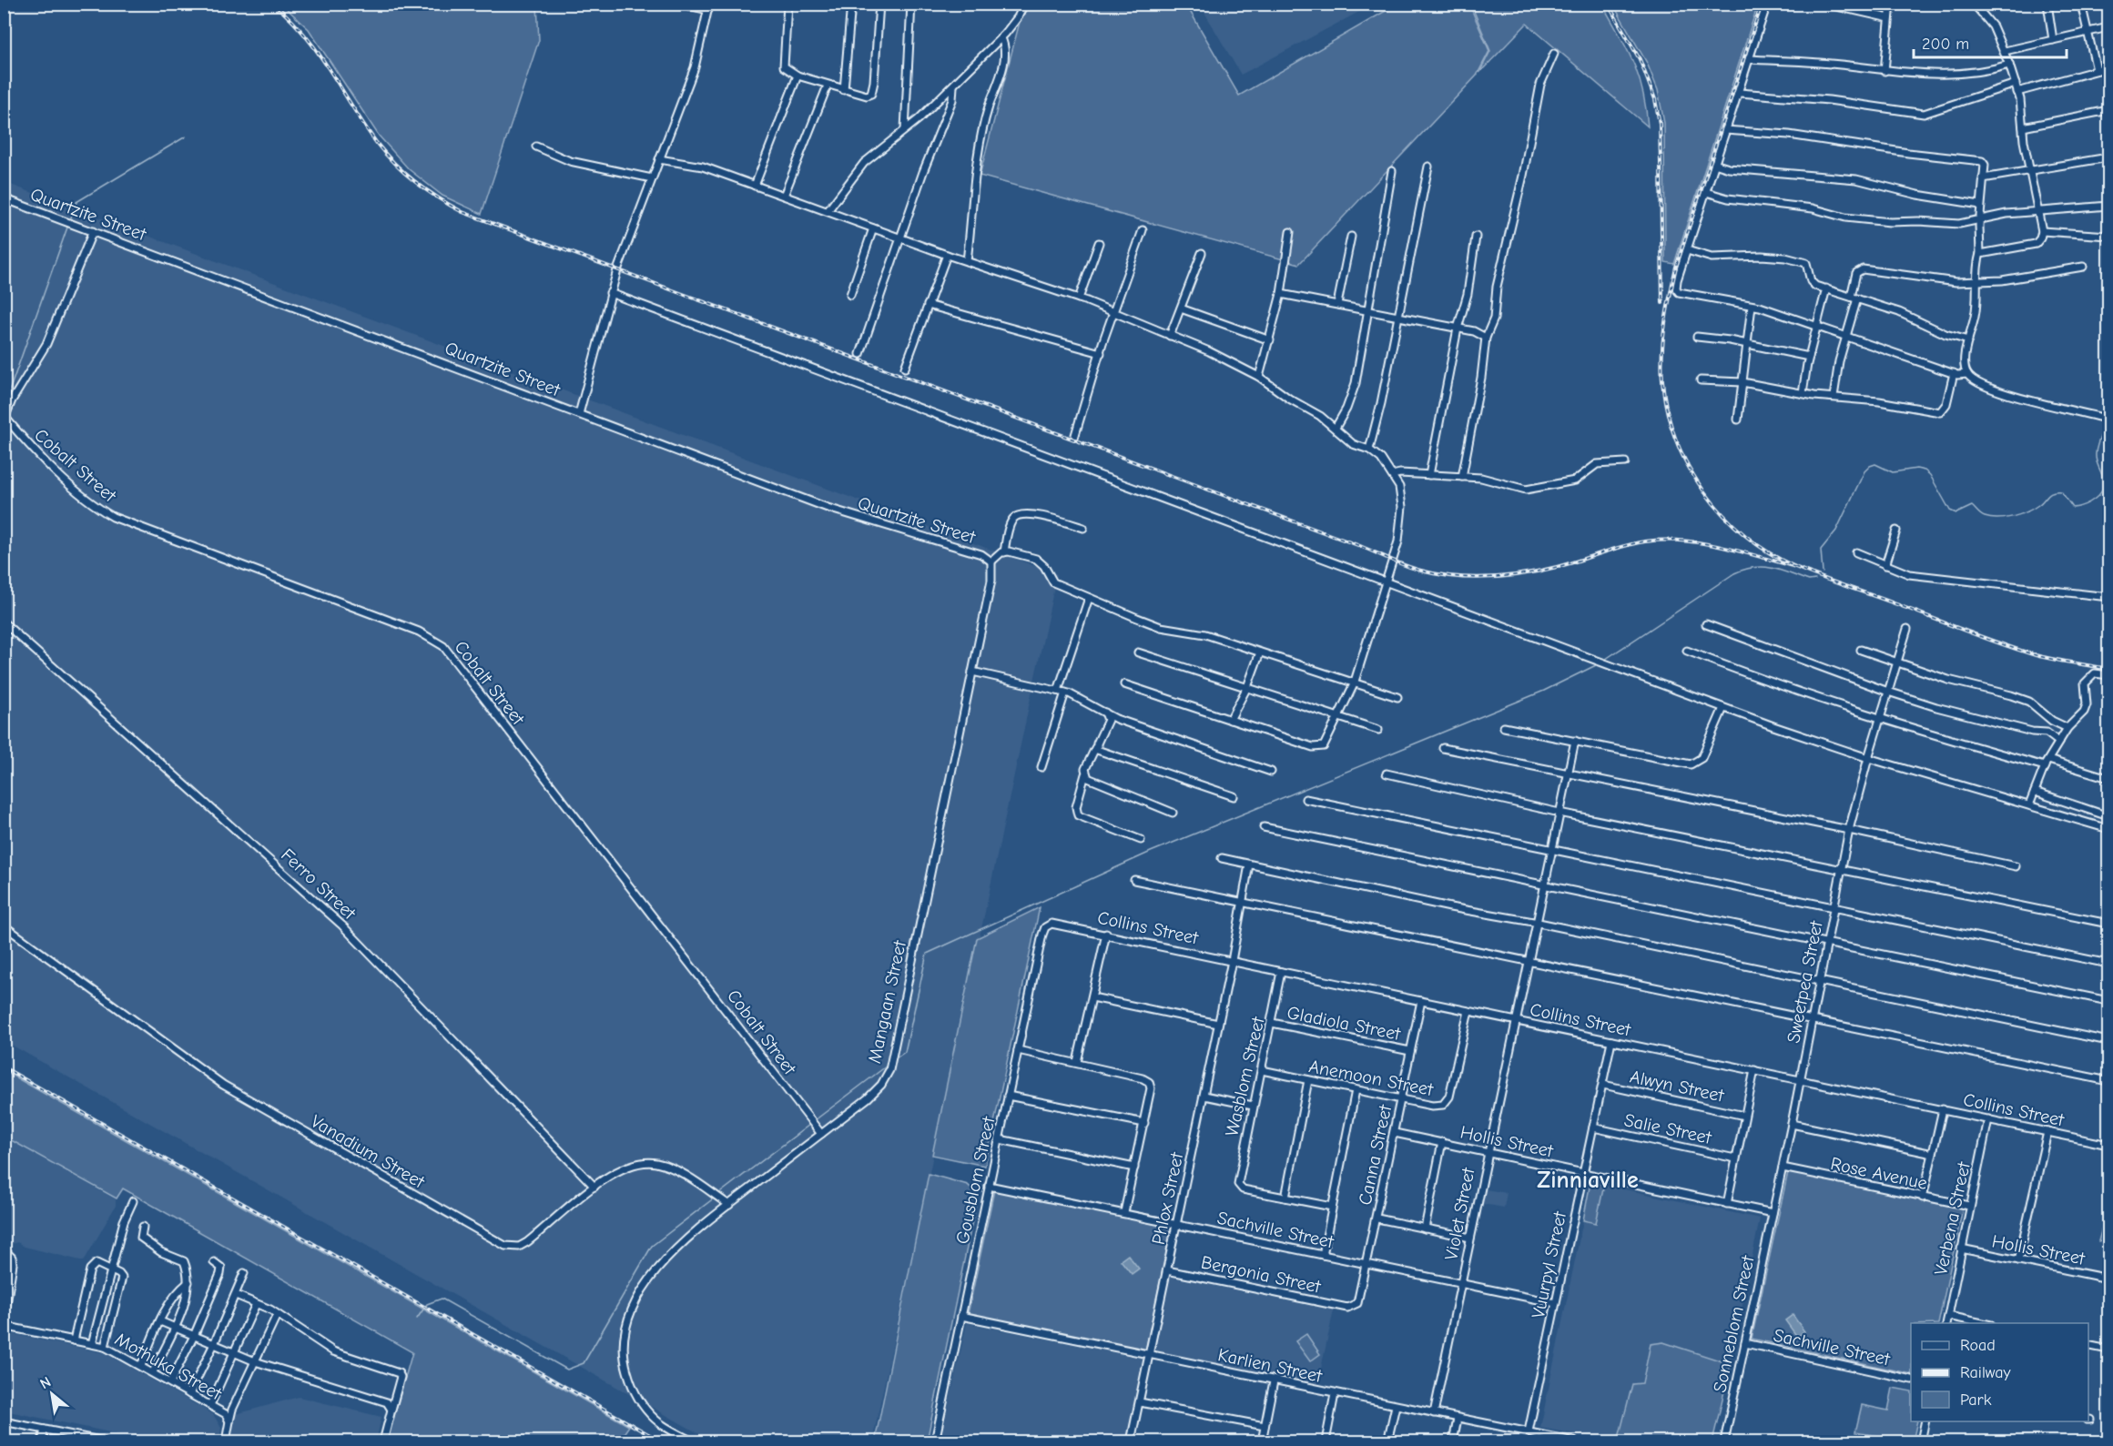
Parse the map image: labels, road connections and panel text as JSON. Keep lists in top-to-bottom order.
{
  "streets": {
    "street": [
      "Quartzite Street",
      "Cobalt Street",
      "Ferro Street",
      "Collins Street",
      "Sweetpea Street",
      "Mangaan Street",
      "Gladiola Street",
      "Wasblom Street",
      "Anemoon Street",
      "Alwyn Street",
      "Salie Street",
      "Hollis Street",
      "Vanadium Street",
      "Canna Street",
      "Rose Avenue",
      "Gousblom Street",
      "Phlox Street",
      "Violet Street",
      "Verbena Street",
      "Sachville Street",
      "Vuurpyl Street",
      "Bergonia Street",
      "Sonneblom Street",
      "Karlien Street",
      "Mothuka Street"
    ]
  },
  "crossings": [
    ["Quartzite Street", "Mangaan Street"],
    ["Cobalt Street", "Mangaan Street"],
    ["Ferro Street", "Vanadium Street"],
    ["Collins Street", "Sweetpea Street"],
    ["Collins Street", "Wasblom Street"],
    ["Collins Street", "Anemoon Street"],
    ["Collins Street", "Canna Street"],
    ["Collins Street", "Gousblom Street"],
    ["Collins Street", "Phlox Street"],
    ["Collins Street", "Violet Street"],
    ["Collins Street", "Verbena Street"],
    ["Collins Street", "Vuurpyl Street"],
    ["Sweetpea Street", "Hollis Street"],
    ["Sweetpea Street", "Rose Avenue"],
    ["Sweetpea Street", "Sonneblom Street"],
    ["Mangaan Street", "Vanadium Street"],
    ["Gladiola Street", "Wasblom Street"],
    ["Gladiola Street", "Canna Street"],
    ["Wasblom Street", "Anemoon Street"],
    ["Anemoon Street", "Canna Street"],
    ["Alwyn Street", "Vuurpyl Street"],
    ["Salie Street", "Vuurpyl Street"],
    ["Hollis Street", "Canna Street"],
    ["Hollis Street", "Violet Street"],
    ["Hollis Street", "Verbena Street"],
    ["Hollis Street", "Vuurpyl Street"],
    ["Hollis Street", "Sonneblom Street"],
    ["Canna Street", "Sachville Street"],
    ["Canna Street", "Bergonia Street"],
    ["Rose Avenue", "Verbena Street"],
    ["Gousblom Street", "Sachville Street"],
    ["Gousblom Street", "Karlien Street"],
    ["Phlox Street", "Sachville Street"],
    ["Phlox Street", "Bergonia Street"],
    ["Phlox Street", "Karlien Street"],
    ["Violet Street", "Sachville Street"],
    ["Violet Street", "Karlien Street"],
    ["Sachville Street", "Vuurpyl Street"],
    ["Sachville Street", "Sonneblom Street"],
    ["Vuurpyl Street", "Karlien Street"]
  ],
  "districts": ["Zinniaville"],
  "legend": ["Road", "Railway", "Park"],
  "scale_bar": "200 m",
  "north": "top left"
}
